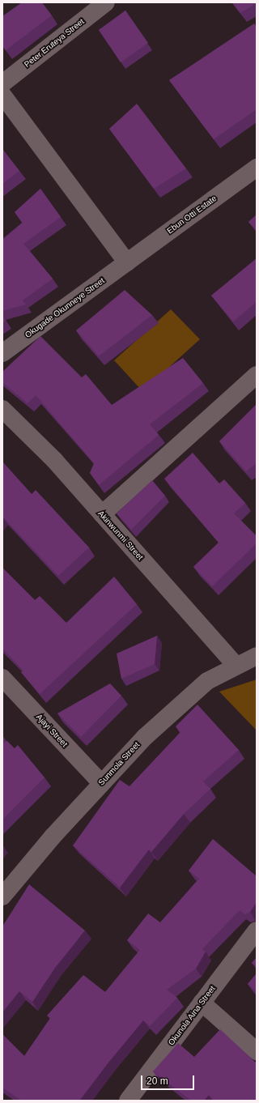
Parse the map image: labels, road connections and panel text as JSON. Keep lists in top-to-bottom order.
{
  "streets": {
    "street": [
      "Peter Eruteya Street",
      "Ebun Otti Estate",
      "Okugade Okunneye Street",
      "Akinwunmi Street",
      "Ajayi Street",
      "Sunmola Street",
      "Okunola Aina Street"
    ]
  },
  "crossings": [
    ["Ebun Otti Estate", "Okugade Okunneye Street"],
    ["Akinwunmi Street", "Sunmola Street"],
    ["Ajayi Street", "Sunmola Street"]
  ],
  "scale_bar": "20 m"
}
